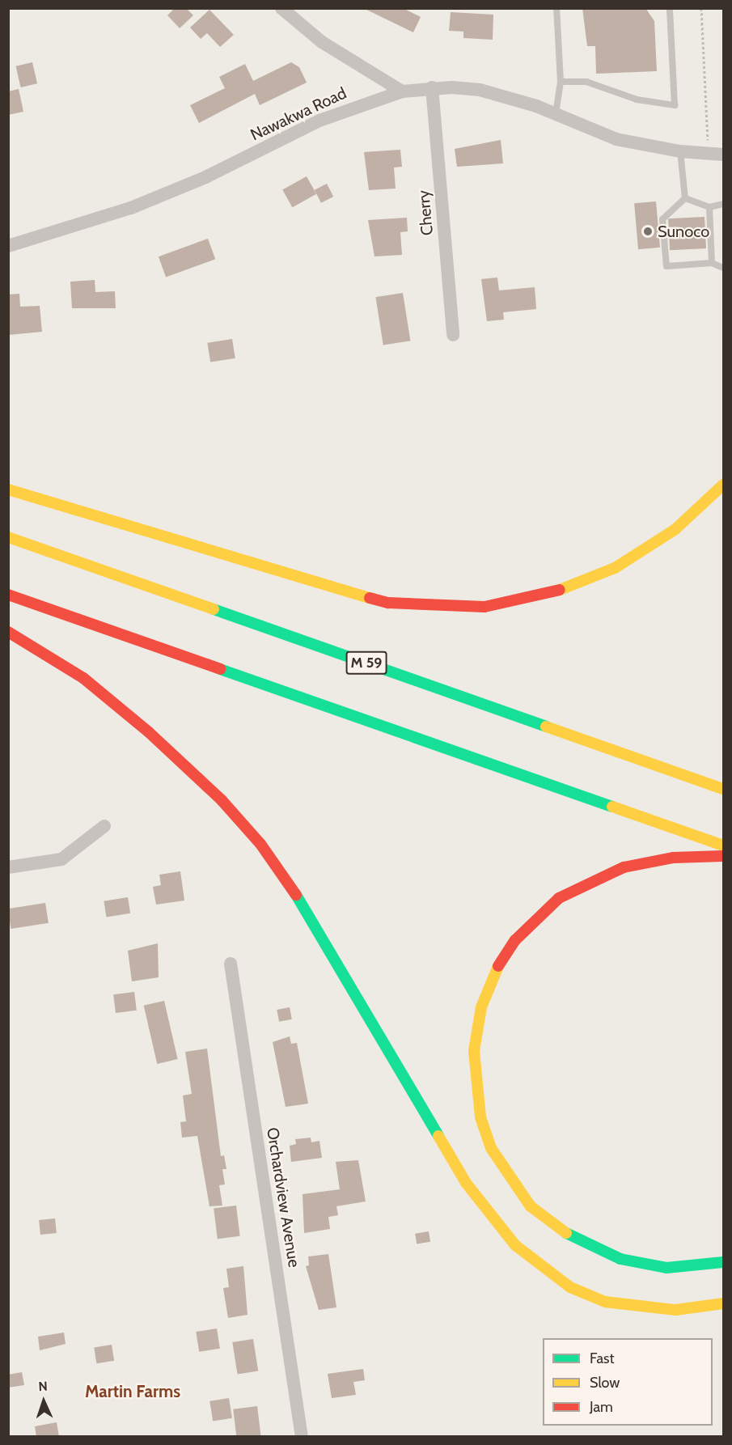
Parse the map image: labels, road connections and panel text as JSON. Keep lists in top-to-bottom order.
{
  "streets": {
    "highway": ["M 59"],
    "street": ["Nawakwa Road", "Cherry", "Orchardview Avenue"]
  },
  "crossings": [
    ["Nawakwa Road", "Cherry"]
  ],
  "districts": ["Martin Farms"],
  "places": ["Sunoco"],
  "legend": ["Fast", "Slow", "Jam"],
  "north": "top"
}
